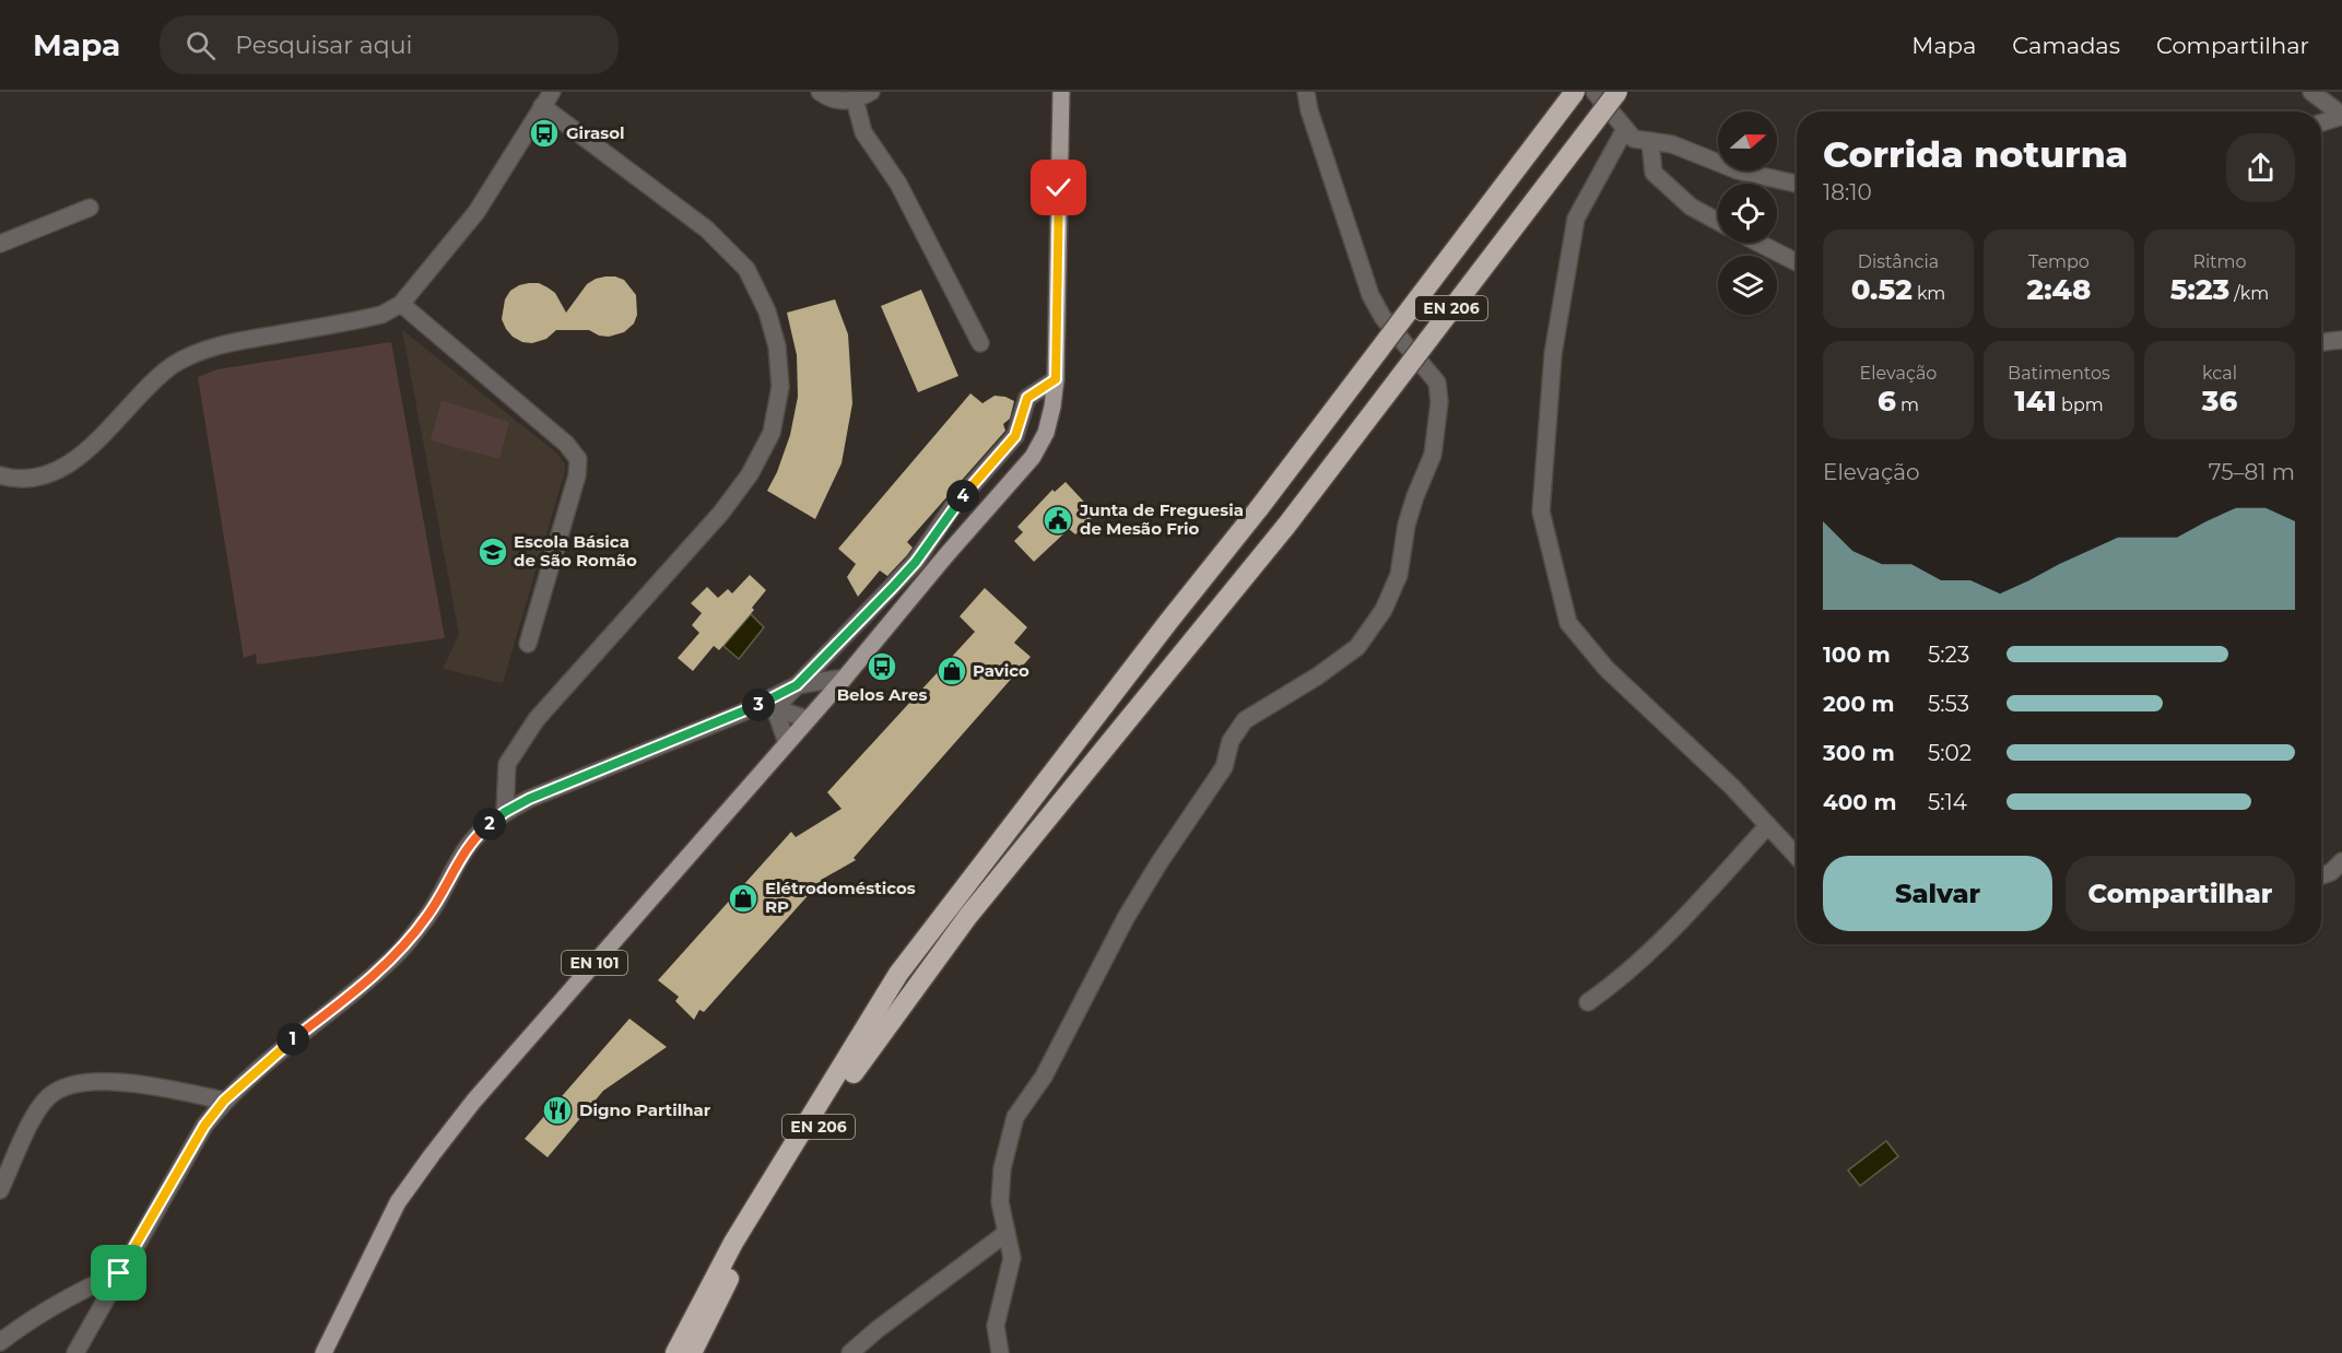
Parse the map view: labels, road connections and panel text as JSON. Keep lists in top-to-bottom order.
{
  "streets": {
    "highway": ["EN 206"],
    "main road": ["EN 101"]
  },
  "places": {
    "bus stop": ["Girasol", "Belos Ares"],
    "public building": ["Junta de Freguesia de Mesão Frio"],
    "school or university": ["Escola Básica de São Romão"],
    "shop": ["Pavico", "Elétrodomésticos RP"],
    "restaurant": ["Digno Partilhar"]
  },
  "north": "right",
  "page": {
    "header": "Mapa",
    "search": "Pesquisar aqui",
    "nav": ["Mapa", "Camadas", "Compartilhar"],
    "heading": ["Corrida noturna", "18:10"],
    "stats": [
      ["Distância", "0.52 km"],
      ["Tempo", "2:48"],
      ["Ritmo", "5:23 /km"],
      ["Elevação", "6 m"],
      ["Batimentos", "141 bpm"],
      ["kcal", "36"]
    ],
    "chart": ["Elevação", "75–81 m"],
    "pins": [
      "4",
      "3",
      "2",
      "1"
    ],
    "list": [
      {
        "name": "100 m",
        "note": "5:23"
      },
      {
        "name": "200 m",
        "note": "5:53"
      },
      {
        "name": "300 m",
        "note": "5:02"
      },
      {
        "name": "400 m",
        "note": "5:14"
      }
    ],
    "buttons": ["Salvar", "Compartilhar"]
  }
}
